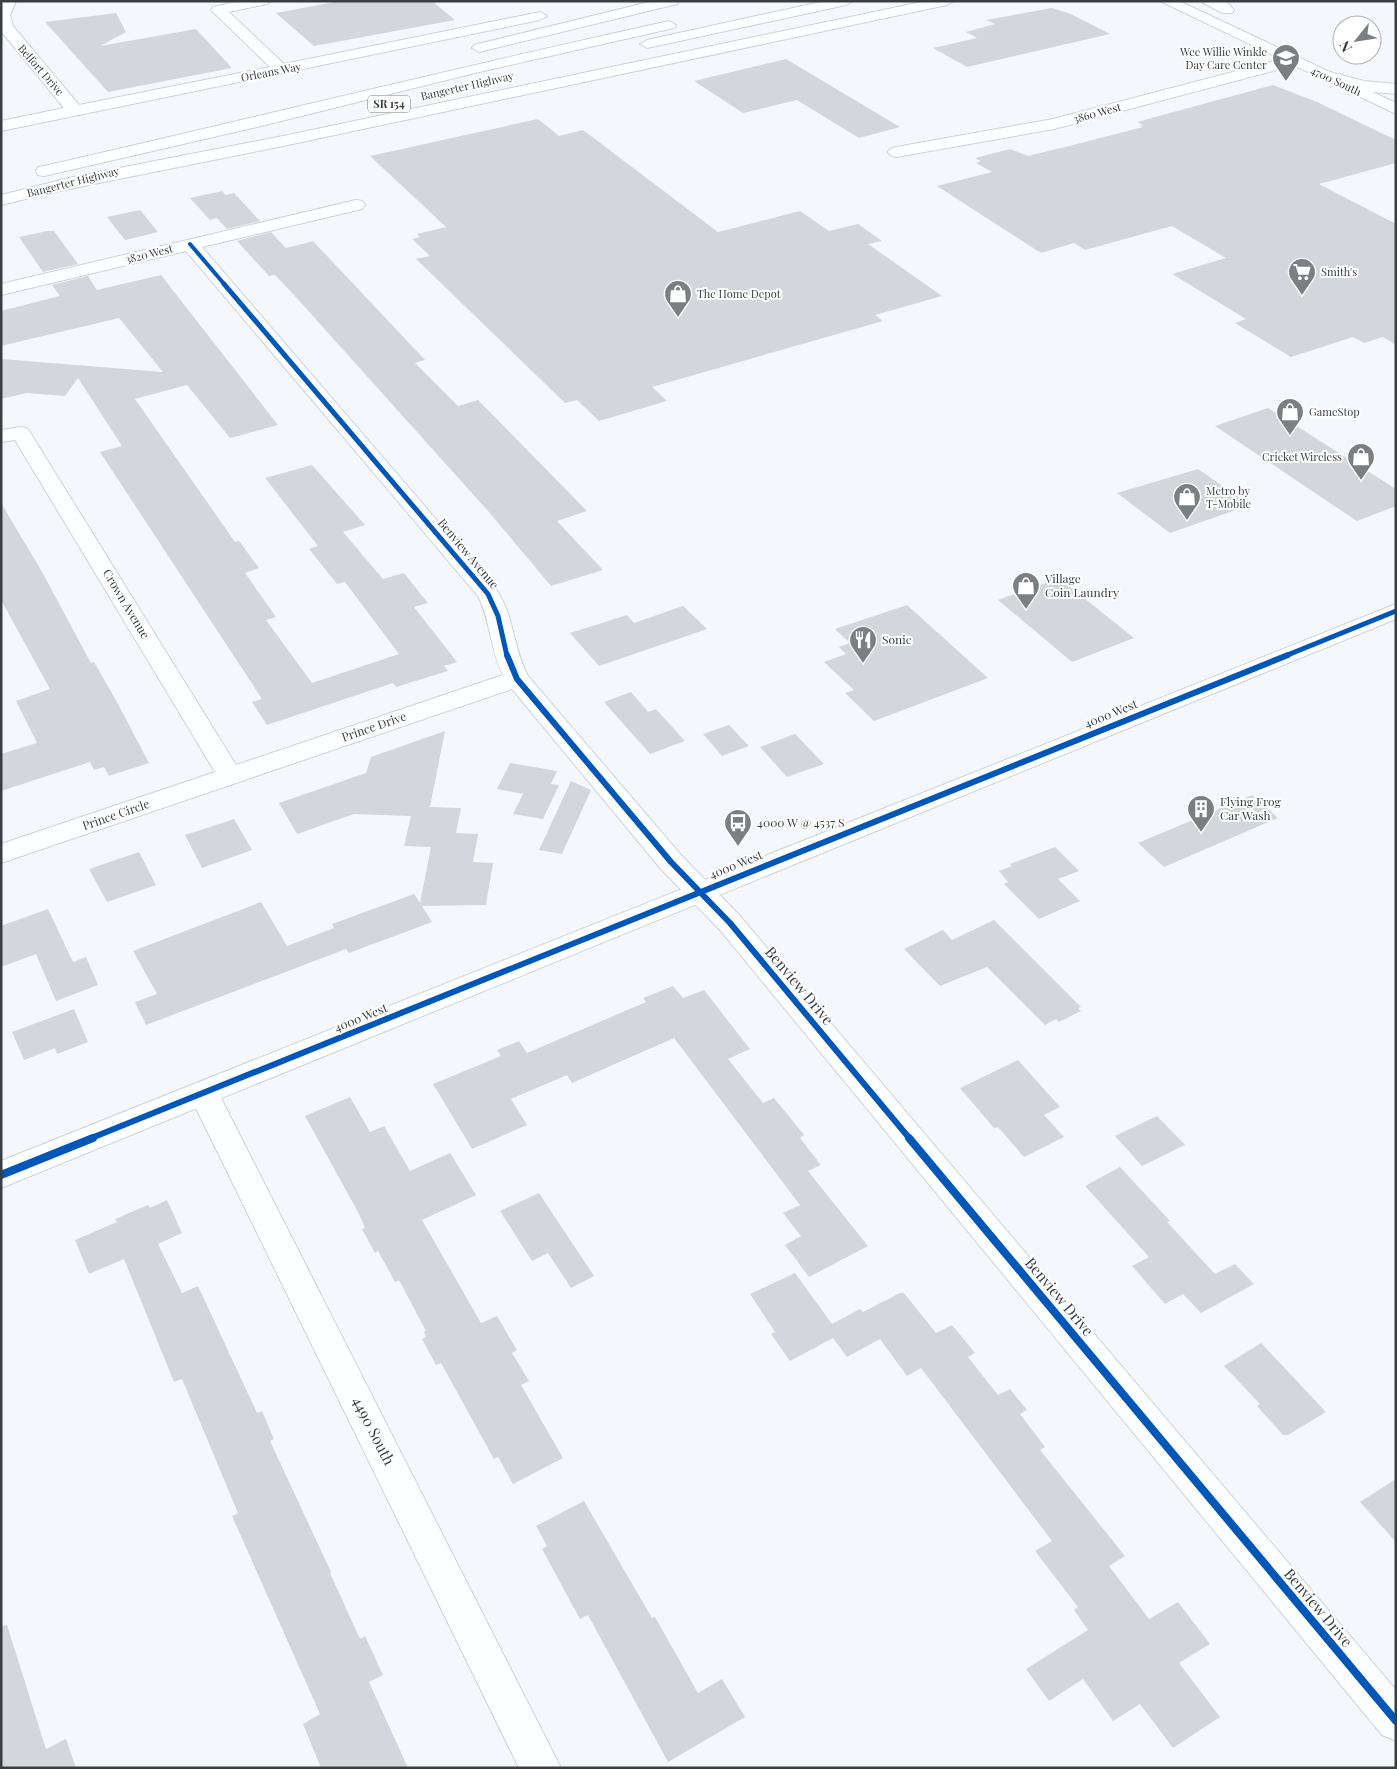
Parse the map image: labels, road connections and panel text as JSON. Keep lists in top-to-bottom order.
{
  "streets": {
    "main road": [
      "Belfort Drive",
      "Orleans Way",
      "4700 South",
      "Bangerter Highway",
      "SR 154",
      "3860 West",
      "3820 West",
      "Benview Avenue",
      "Crown Avenue",
      "4000 West",
      "Prince Drive",
      "Prince Circle",
      "Benview Drive",
      "4490 South"
    ]
  },
  "crossings": [
    ["Belfort Drive", "Orleans Way"],
    ["4700 South", "3860 West"],
    ["3820 West", "Benview Avenue"],
    ["Benview Avenue", "4000 West"],
    ["Benview Avenue", "Prince Drive"],
    ["Benview Avenue", "Benview Drive"],
    ["Crown Avenue", "Prince Drive"],
    ["Crown Avenue", "Prince Circle"],
    ["4000 West", "Benview Drive"],
    ["4000 West", "4490 South"],
    ["Prince Drive", "Prince Circle"]
  ],
  "places": {
    "school or university": ["Wee Willie Winkle Day Care Center"],
    "supermarket": ["Smith's"],
    "shop": [
      "The Home Depot",
      "GameStop",
      "Cricket Wireless",
      "Metro by T-Mobile",
      "Village Coin Laundry"
    ],
    "restaurant": ["Sonic"],
    "building": ["Flying Frog Car Wash"],
    "bus stop": ["4000 W @ 4537 S"]
  },
  "north": "bottom left"
}
